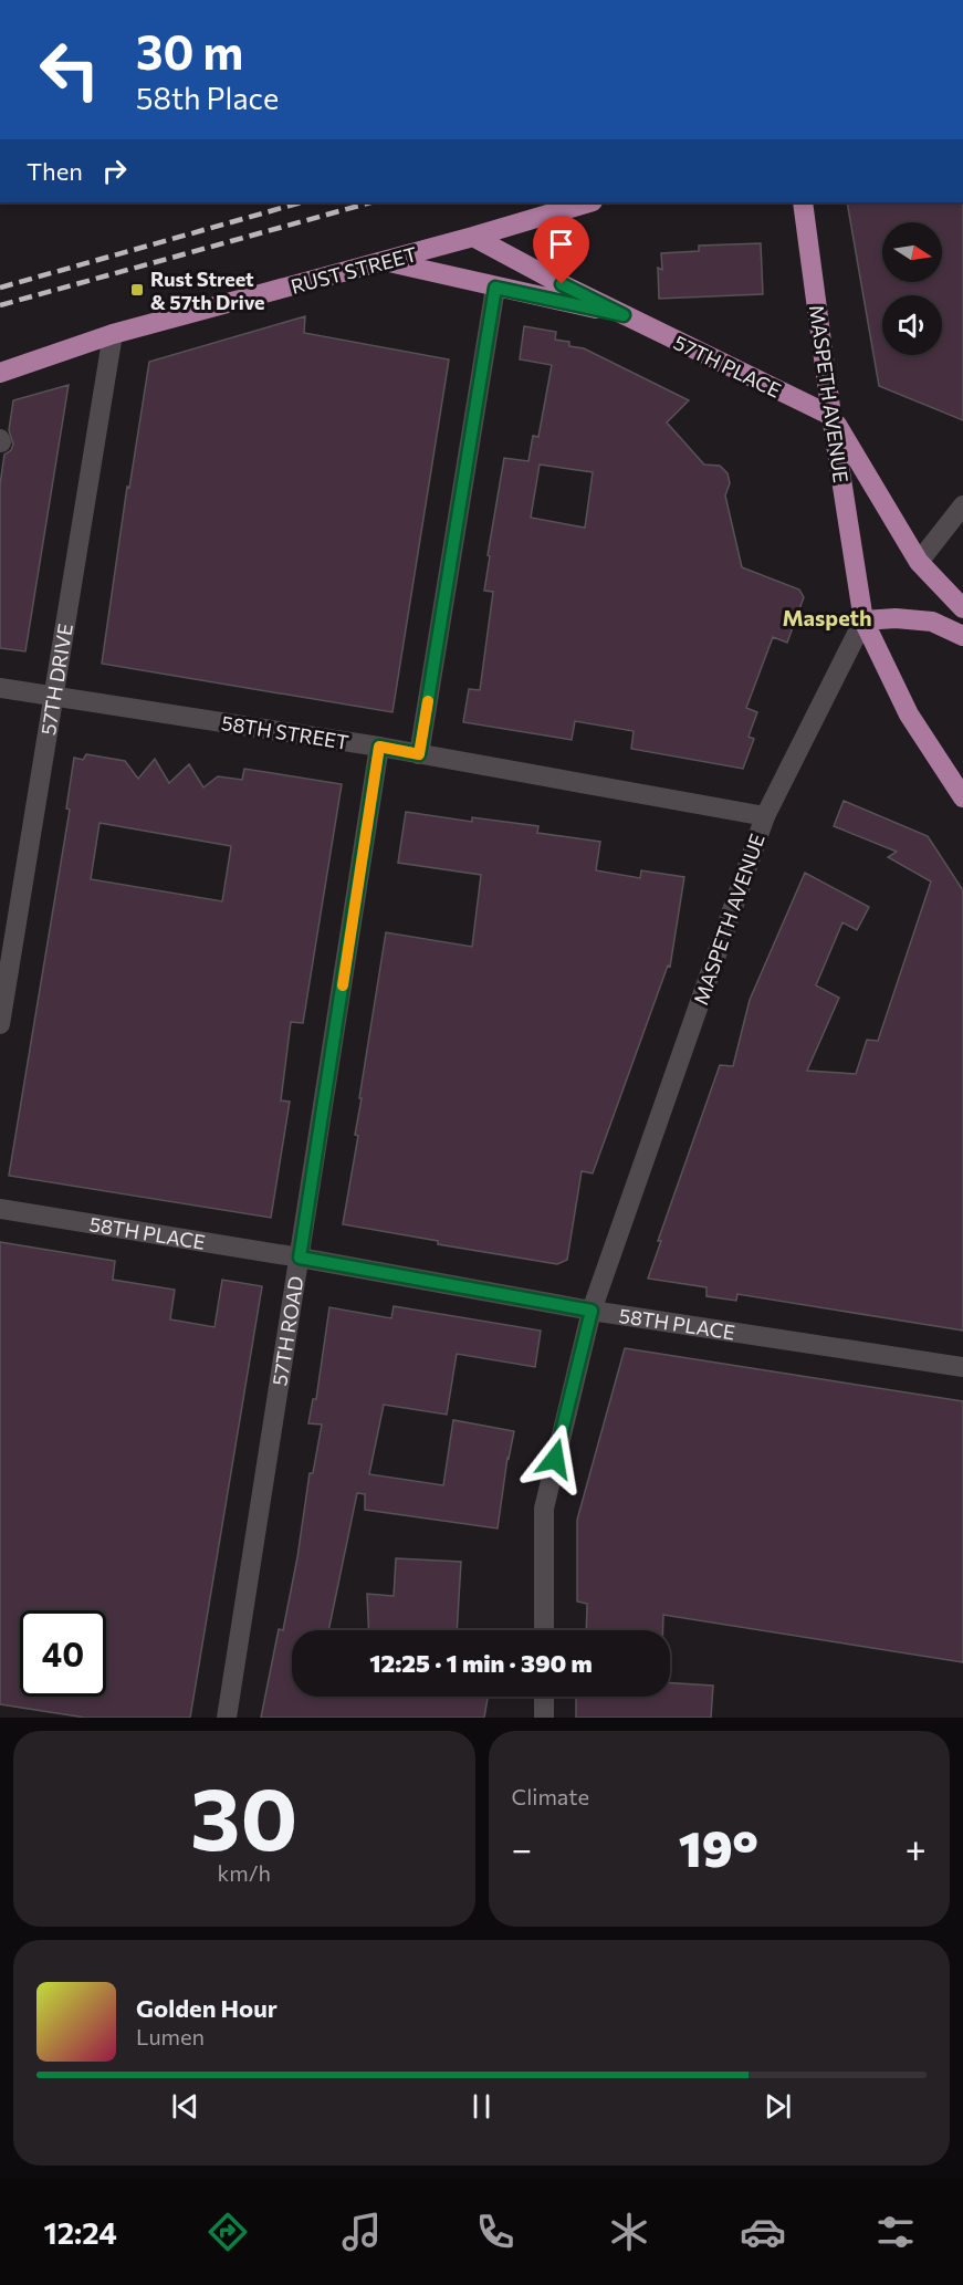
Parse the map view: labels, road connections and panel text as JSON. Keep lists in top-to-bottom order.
{
  "streets": {
    "main road": ["RUST STREET", "57TH PLACE", "MASPETH AVENUE"],
    "street": [
      "57TH DRIVE",
      "58TH STREET",
      "58TH PLACE",
      "57TH ROAD"
    ]
  },
  "crossings": [
    ["RUST STREET", "57TH PLACE"],
    ["RUST STREET", "57TH DRIVE"],
    ["57TH PLACE", "MASPETH AVENUE"],
    ["MASPETH AVENUE", "58TH STREET"],
    ["MASPETH AVENUE", "58TH PLACE"],
    ["57TH DRIVE", "58TH STREET"],
    ["58TH STREET", "57TH ROAD"],
    ["58TH PLACE", "57TH ROAD"]
  ],
  "districts": ["Maspeth"],
  "places": {
    "transit": ["Rust Street & 57th Drive"]
  },
  "north": "right",
  "page": {
    "turn": ["30 m", "58th Place"],
    "then": "Then",
    "limit": "40",
    "trip": "12:25 · 1 min · 390 m",
    "tile": [
      ["30", "km/h"],
      "Climate"
    ],
    "heat": ["−", "19°", "+"],
    "song": ["Golden Hour", "Lumen"],
    "tabs": "12:24"
  }
}
